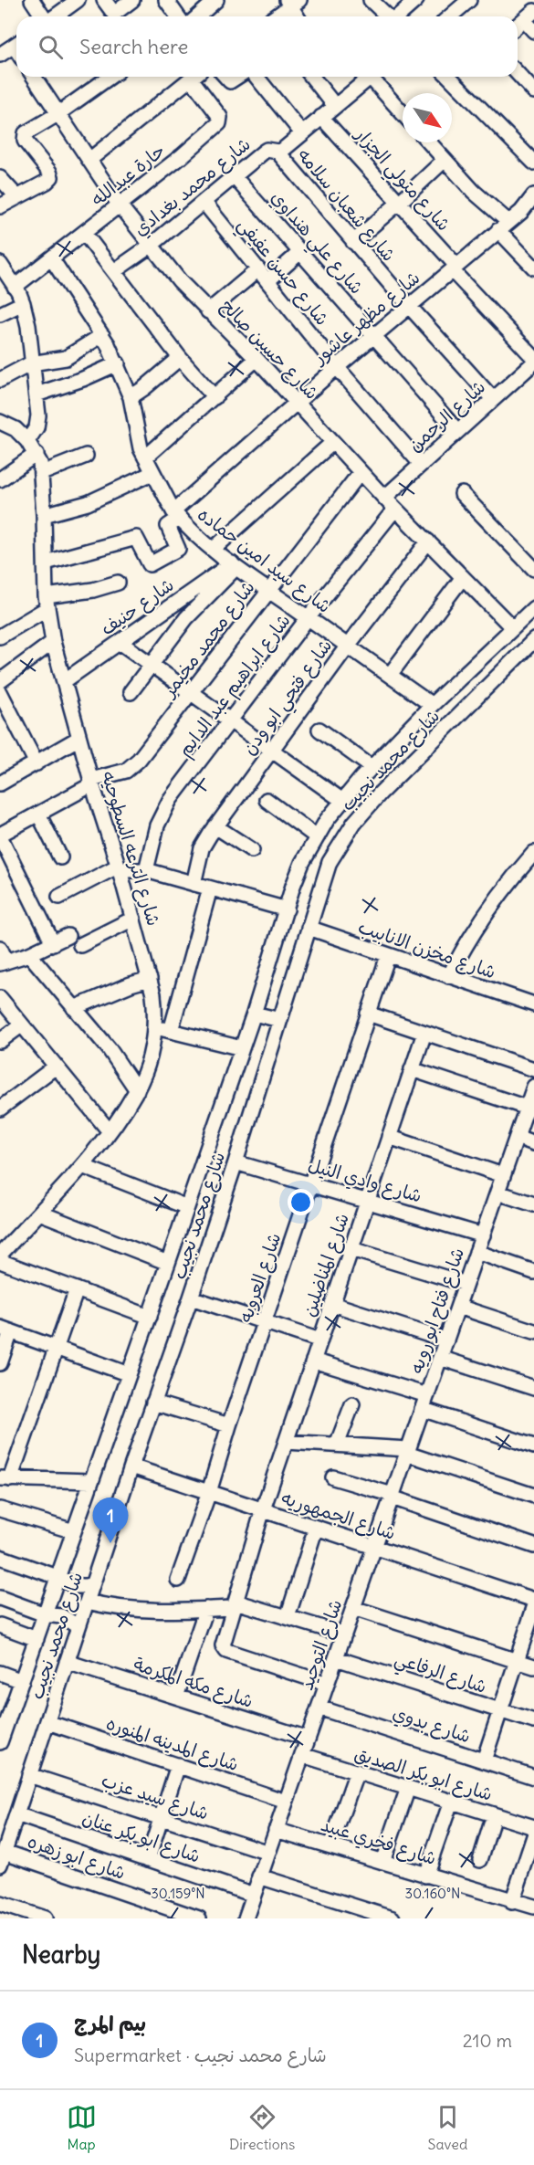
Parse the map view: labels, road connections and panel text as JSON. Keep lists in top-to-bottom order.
{
  "streets": {
    "street": [
      "حارة عبدالله",
      "شارع متولي الجزار",
      "شارع محمد بغدادي",
      "شارع شعبان سلامه",
      "شارع علي هنداوي",
      "شارع حسن عفيفي",
      "شارع مظهر عاشور",
      "شارع حسين صالح",
      "شارع الرحمن",
      "شارع سيد امين حماده",
      "شارع حنيف",
      "شارع محمد مخيمر",
      "شارع ابراهيم عبد الدايم",
      "شارع فتحي ابو ودن",
      "شارع محمد نجيب",
      "شارع الترعه السطوحيه",
      "شارع مخزن الانابيب",
      "شارع وادي النيل",
      "شارع المناضلين",
      "شارع العروبه",
      "شارع فتاح ابو رويه",
      "شارع الجمهوريه",
      "شارع التوحيد",
      "شارع الرفاعي",
      "شارع مكه المكرمة",
      "شارع بدوي",
      "شارع المدينه المنوره",
      "شارع ابو بكر الصديق",
      "شارع سيد عزب",
      "شارع ابو بكر عنان",
      "شارع فخري عبيد",
      "شارع ابو زهره"
    ]
  },
  "crossings": [
    ["حارة عبدالله", "شارع حسين صالح"],
    ["حارة عبدالله", "شارع سيد امين حماده"],
    ["شارع متولي الجزار", "شارع محمد بغدادي"],
    ["شارع متولي الجزار", "شارع مظهر عاشور"],
    ["شارع محمد بغدادي", "شارع شعبان سلامه"],
    ["شارع محمد بغدادي", "شارع علي هنداوي"],
    ["شارع محمد بغدادي", "شارع حسن عفيفي"],
    ["شارع محمد بغدادي", "شارع حسين صالح"],
    ["شارع شعبان سلامه", "شارع مظهر عاشور"],
    ["شارع شعبان سلامه", "شارع الرحمن"],
    ["شارع علي هنداوي", "شارع مظهر عاشور"],
    ["شارع علي هنداوي", "شارع الرحمن"],
    ["شارع حسن عفيفي", "شارع مظهر عاشور"],
    ["شارع حسن عفيفي", "شارع الرحمن"],
    ["شارع مظهر عاشور", "شارع حسين صالح"],
    ["شارع مظهر عاشور", "شارع سيد امين حماده"],
    ["شارع حسين صالح", "شارع الرحمن"],
    ["شارع حسين صالح", "شارع محمد مخيمر"],
    ["شارع حسين صالح", "شارع ابراهيم عبد الدايم"],
    ["شارع حسين صالح", "شارع فتحي ابو ودن"],
    ["شارع حسين صالح", "شارع محمد نجيب"],
    ["شارع سيد امين حماده", "شارع حنيف"],
    ["شارع سيد امين حماده", "شارع محمد مخيمر"],
    ["شارع سيد امين حماده", "شارع ابراهيم عبد الدايم"],
    ["شارع سيد امين حماده", "شارع فتحي ابو ودن"],
    ["شارع سيد امين حماده", "شارع محمد نجيب"],
    ["شارع حنيف", "شارع الترعه السطوحيه"],
    ["شارع محمد مخيمر", "شارع الترعه السطوحيه"],
    ["شارع محمد نجيب", "شارع مخزن الانابيب"],
    ["شارع محمد نجيب", "شارع وادي النيل"],
    ["شارع محمد نجيب", "شارع الجمهوريه"],
    ["شارع محمد نجيب", "شارع مكه المكرمة"],
    ["شارع محمد نجيب", "شارع المدينه المنوره"],
    ["شارع محمد نجيب", "شارع سيد عزب"],
    ["شارع محمد نجيب", "شارع ابو بكر عنان"],
    ["شارع محمد نجيب", "شارع ابو زهره"],
    ["شارع مخزن الانابيب", "شارع العروبه"],
    ["شارع وادي النيل", "شارع المناضلين"],
    ["شارع وادي النيل", "شارع العروبه"],
    ["شارع وادي النيل", "شارع فتاح ابو رويه"],
    ["شارع المناضلين", "شارع الجمهوريه"],
    ["شارع المناضلين", "شارع التوحيد"],
    ["شارع العروبه", "شارع الجمهوريه"],
    ["شارع فتاح ابو رويه", "شارع الجمهوريه"],
    ["شارع فتاح ابو رويه", "شارع التوحيد"],
    ["شارع الجمهوريه", "شارع التوحيد"],
    ["شارع التوحيد", "شارع الرفاعي"],
    ["شارع التوحيد", "شارع مكه المكرمة"],
    ["شارع التوحيد", "شارع بدوي"],
    ["شارع التوحيد", "شارع المدينه المنوره"],
    ["شارع التوحيد", "شارع ابو بكر الصديق"],
    ["شارع التوحيد", "شارع سيد عزب"],
    ["شارع التوحيد", "شارع ابو بكر عنان"],
    ["شارع التوحيد", "شارع فخري عبيد"]
  ],
  "north": "bottom right",
  "page": {
    "search": "Search here",
    "pins": "1",
    "heading": "Nearby",
    "list": [
      {
        "mark": "1",
        "name": "بيم المرج",
        "note": "Supermarket · شارع محمد نجيب",
        "value": "210 m"
      }
    ],
    "nav": ["Map", "Directions", "Saved"]
  },
  "coordinates": ["30.159°N", "30.160°N"]
}
